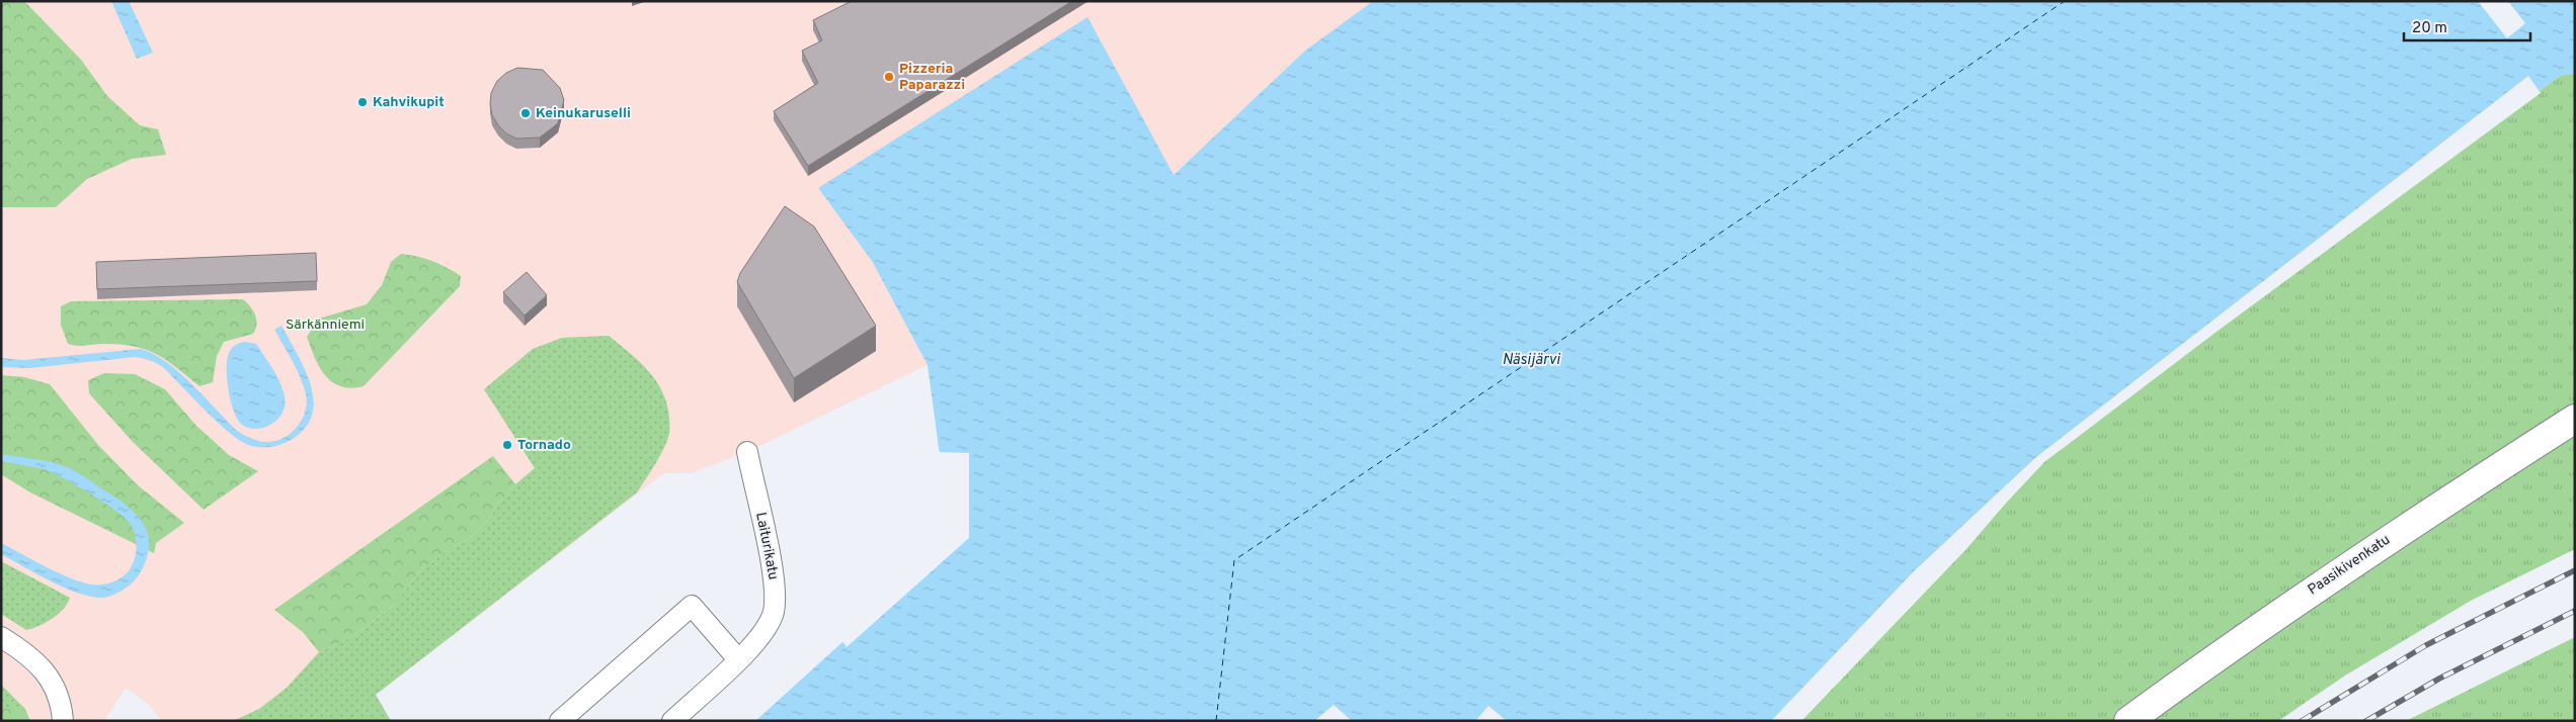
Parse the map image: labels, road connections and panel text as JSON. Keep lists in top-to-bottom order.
{
  "streets": {
    "street": ["Paasikivenkatu"],
    "lane": ["Laiturikatu"]
  },
  "water": ["Näsijärvi"],
  "parks": ["Särkänniemi"],
  "places": [
    "Pizzeria Paparazzi",
    "Kahvikupit",
    "Keinukaruselli",
    "Tornado"
  ],
  "scale_bar": "20 m"
}
